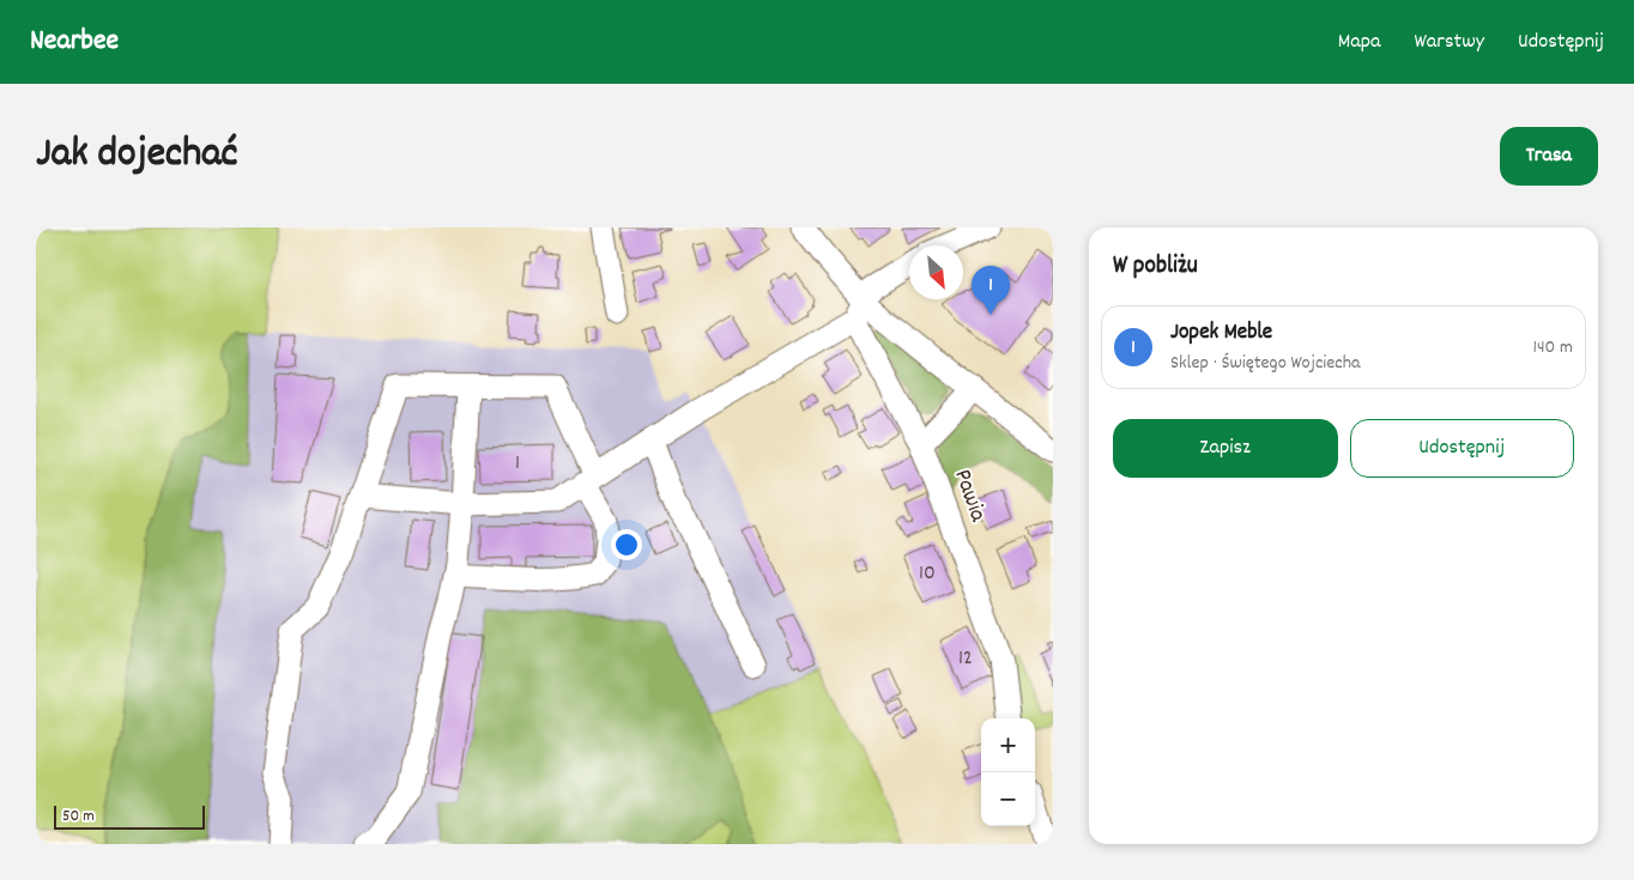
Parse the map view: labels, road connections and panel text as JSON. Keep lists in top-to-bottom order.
{
  "streets": {
    "street": ["Pawia"]
  },
  "house_numbers": ["1", "10", "12"],
  "scale_bar": "50 m",
  "north": "bottom right",
  "page": {
    "header": "Nearbee",
    "nav": ["Mapa", "Warstwy", "Udostępnij"],
    "title": "Jak dojechać",
    "buttons": [
      "Trasa",
      ["Zapisz", "Udostępnij"]
    ],
    "heading": "W pobliżu",
    "pins": "1",
    "list": [
      {
        "mark": "1",
        "name": "Jopek Meble",
        "note": "Sklep · Świętego Wojciecha",
        "value": "140 m"
      }
    ],
    "map_buttons": ["+", "−"],
    "scale": "50 m"
  }
}
